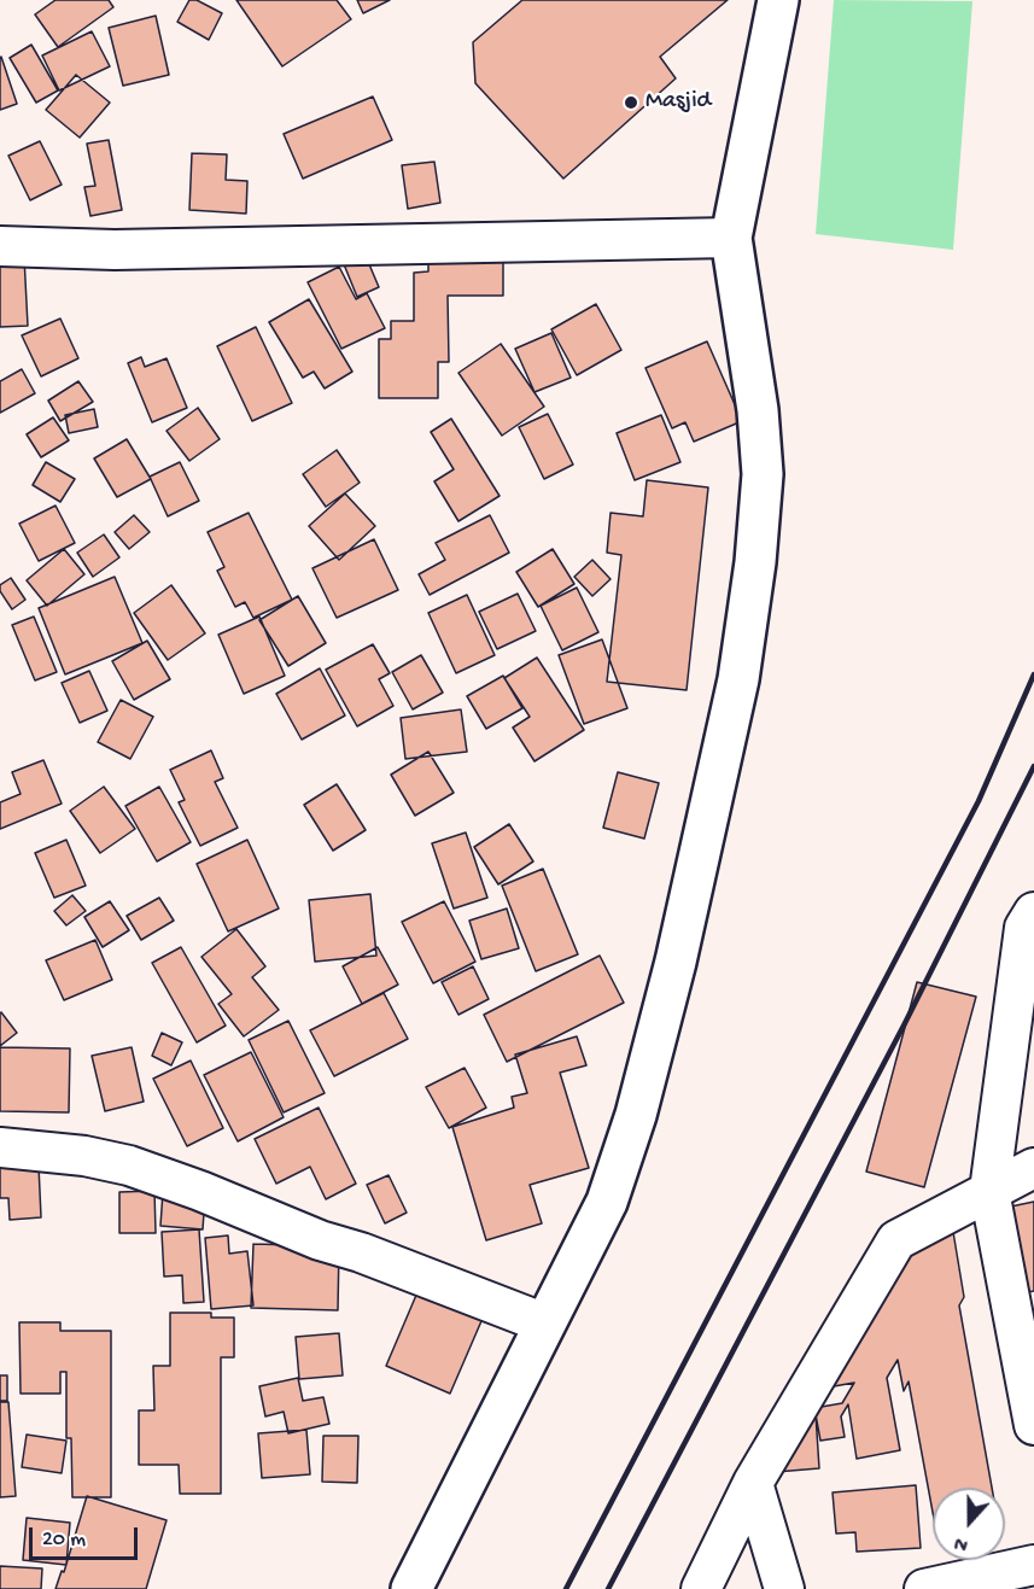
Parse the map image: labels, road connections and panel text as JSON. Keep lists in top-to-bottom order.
{
  "places": ["Masjid"],
  "scale_bar": "20 m",
  "north": "bottom"
}
